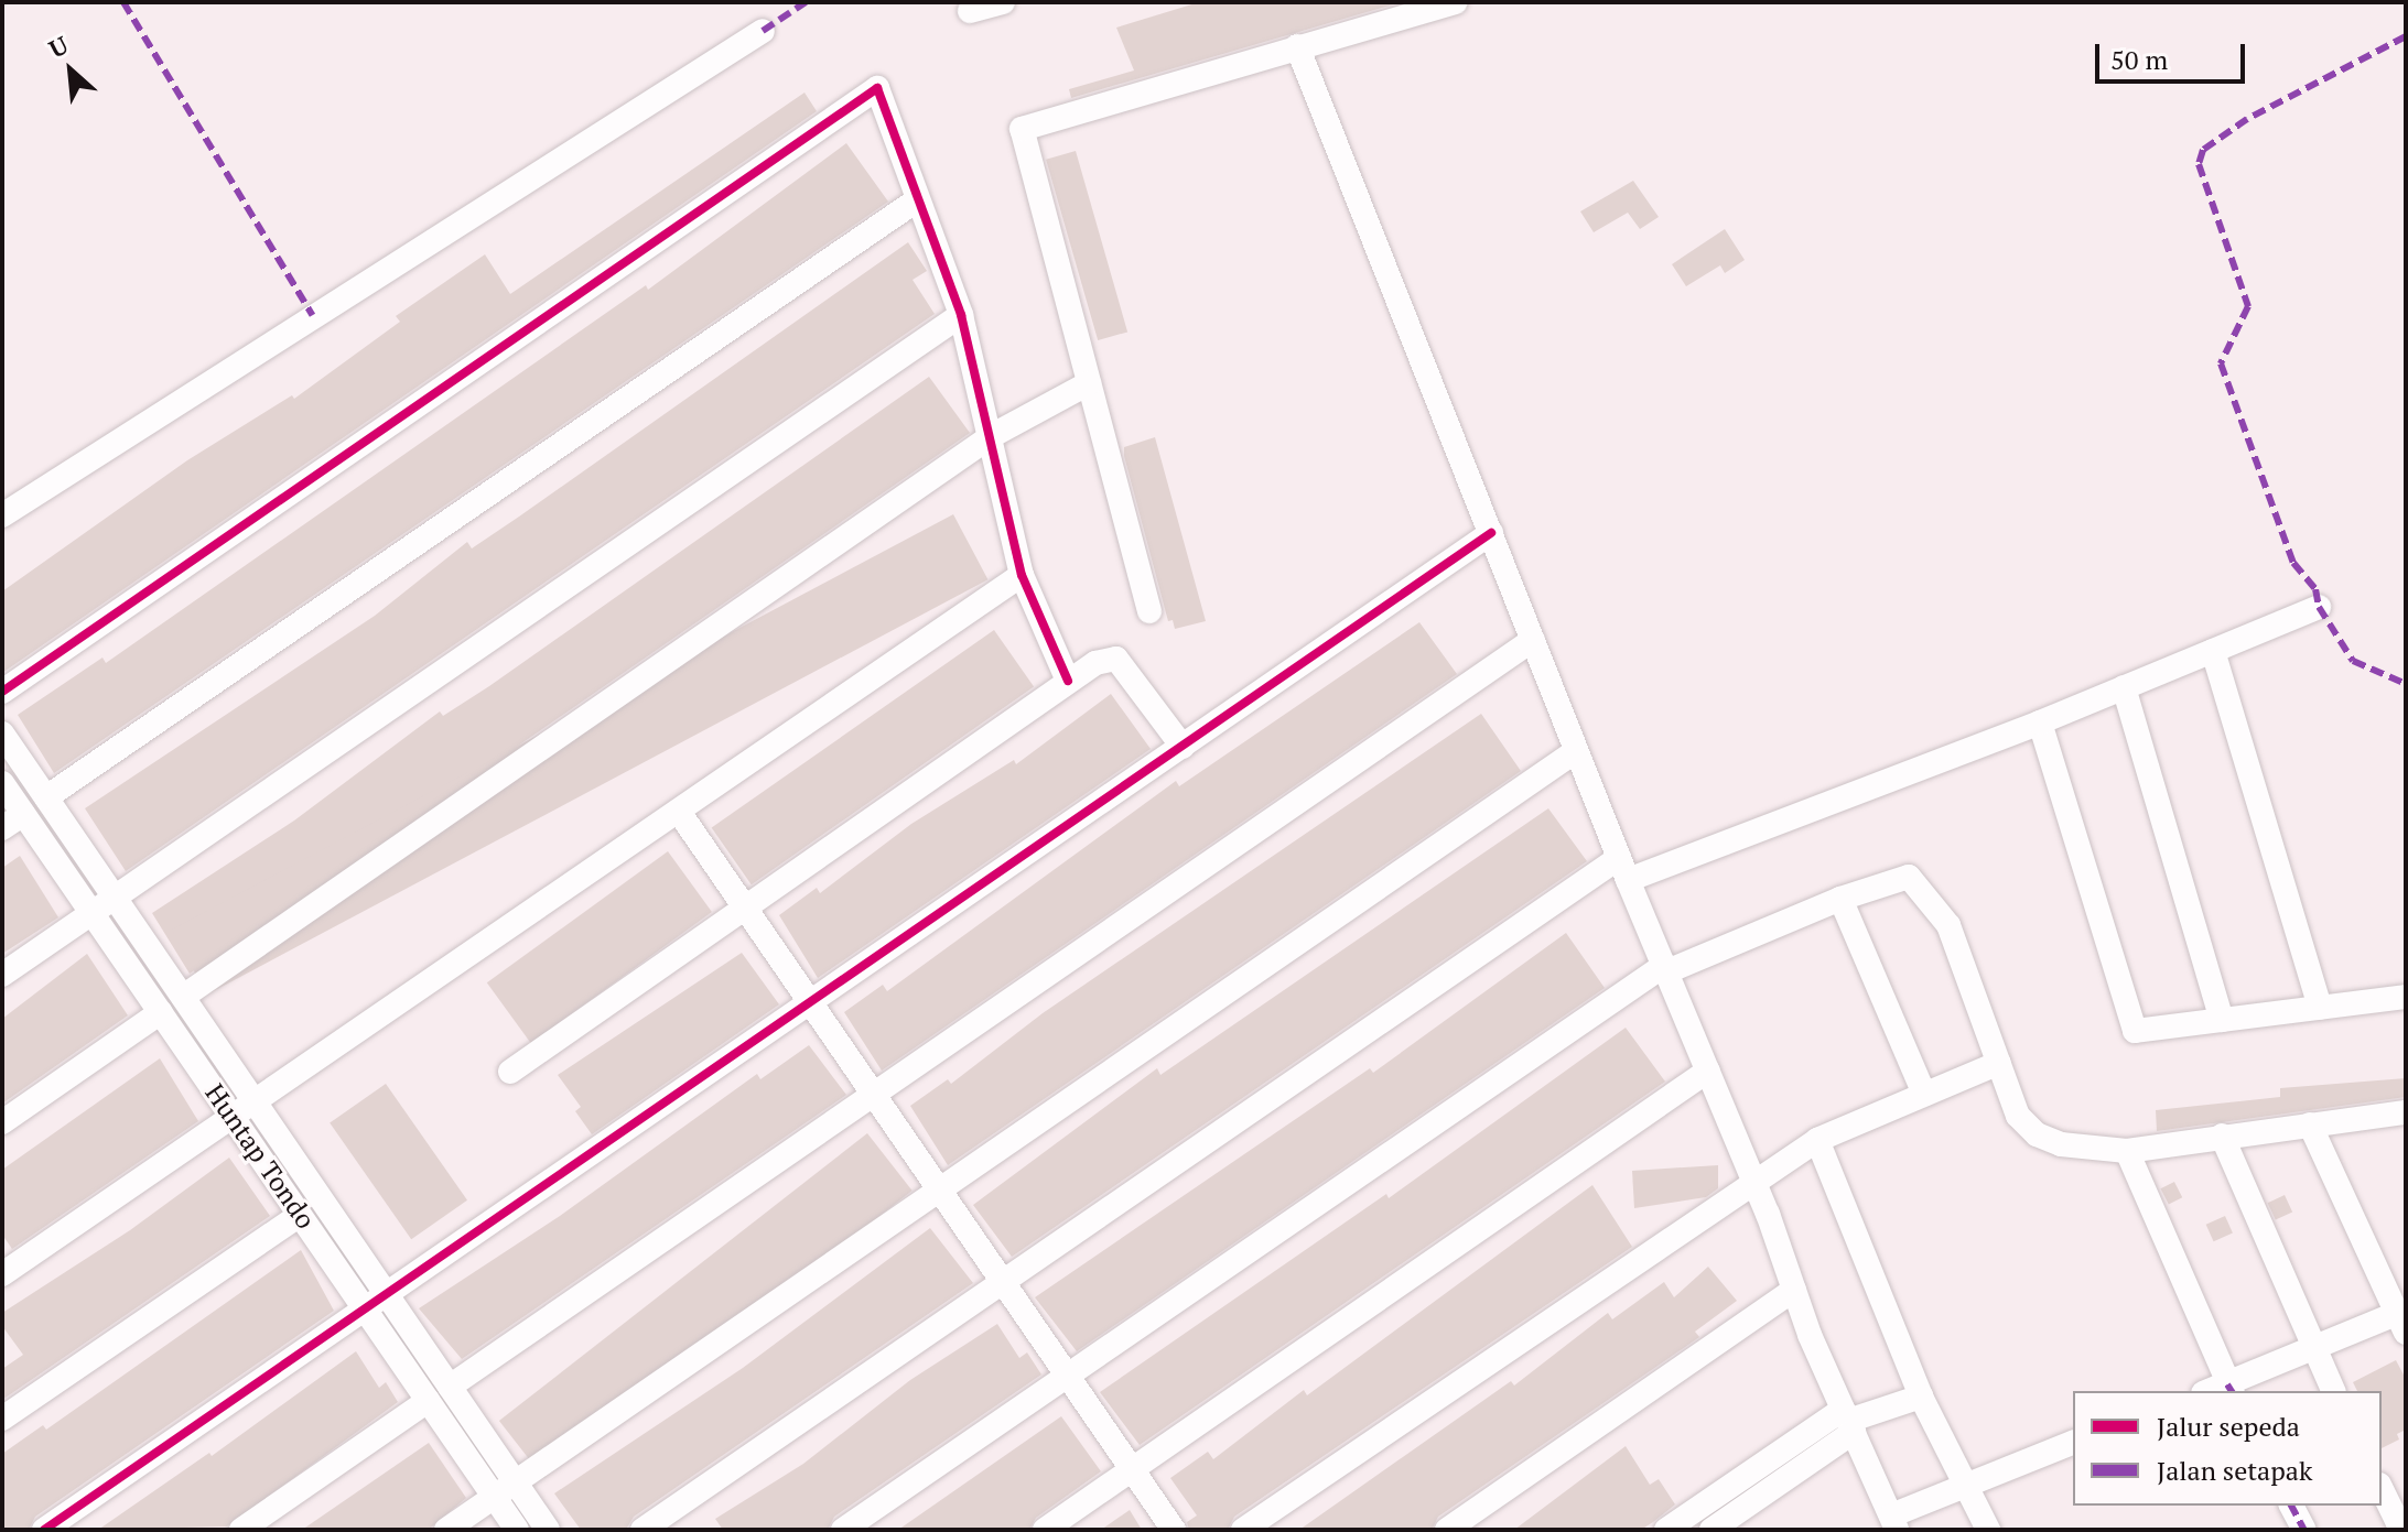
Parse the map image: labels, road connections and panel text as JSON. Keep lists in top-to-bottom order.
{
  "streets": {
    "street": ["Huntap Tondo"]
  },
  "legend": ["Jalur sepeda", "Jalan setapak"],
  "scale_bar": "50 m",
  "north": "top left"
}
